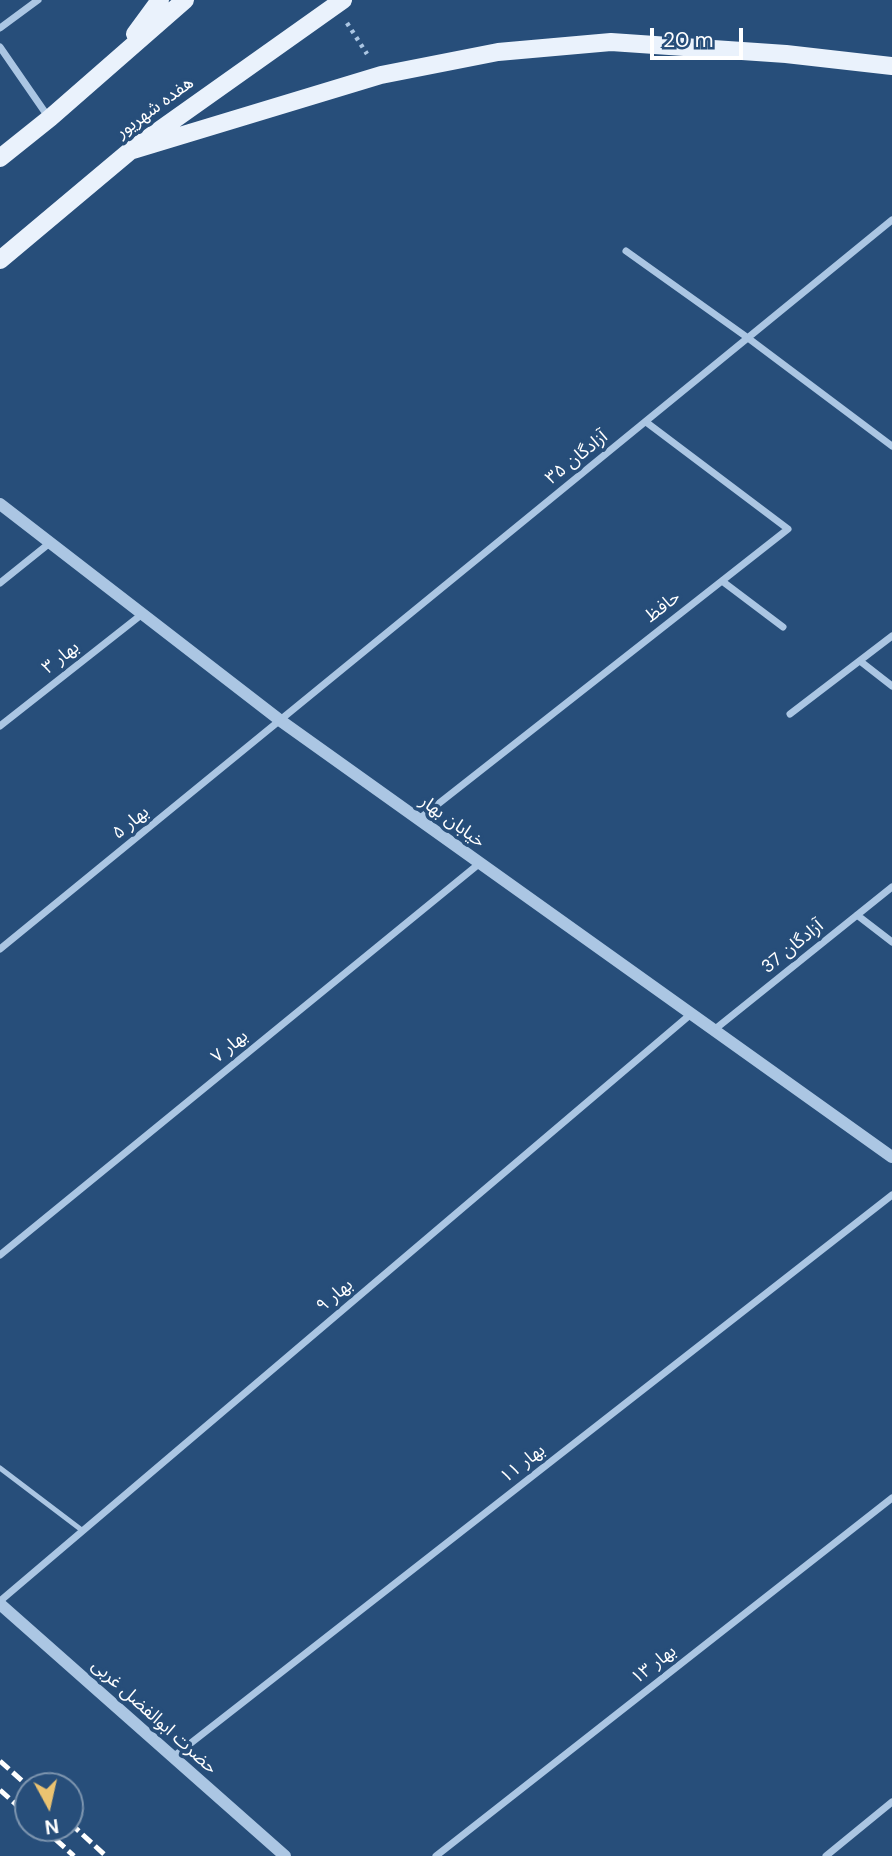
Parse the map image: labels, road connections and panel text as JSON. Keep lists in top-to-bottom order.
{
  "streets": {
    "main road": ["هفده شهریور"],
    "street": [
      "آزادگان ۳۵",
      "حافظ",
      "بهار ۳",
      "خیابان بهار",
      "بهار ۵",
      "آزادگان 37",
      "بهار ۷",
      "بهار ۹",
      "بهار ۱۱",
      "بهار ۱۳",
      "حضرت ابوالفضل غربی"
    ]
  },
  "crossings": [
    ["آزادگان ۳۵", "حافظ"],
    ["آزادگان ۳۵", "خیابان بهار"],
    ["آزادگان ۳۵", "بهار ۵"],
    ["حافظ", "خیابان بهار"],
    ["بهار ۳", "خیابان بهار"],
    ["خیابان بهار", "بهار ۵"],
    ["خیابان بهار", "آزادگان 37"],
    ["خیابان بهار", "بهار ۷"],
    ["خیابان بهار", "بهار ۹"],
    ["بهار ۹", "حضرت ابوالفضل غربی"],
    ["بهار ۱۱", "حضرت ابوالفضل غربی"]
  ],
  "scale_bar": "20 m",
  "north": "bottom"
}
